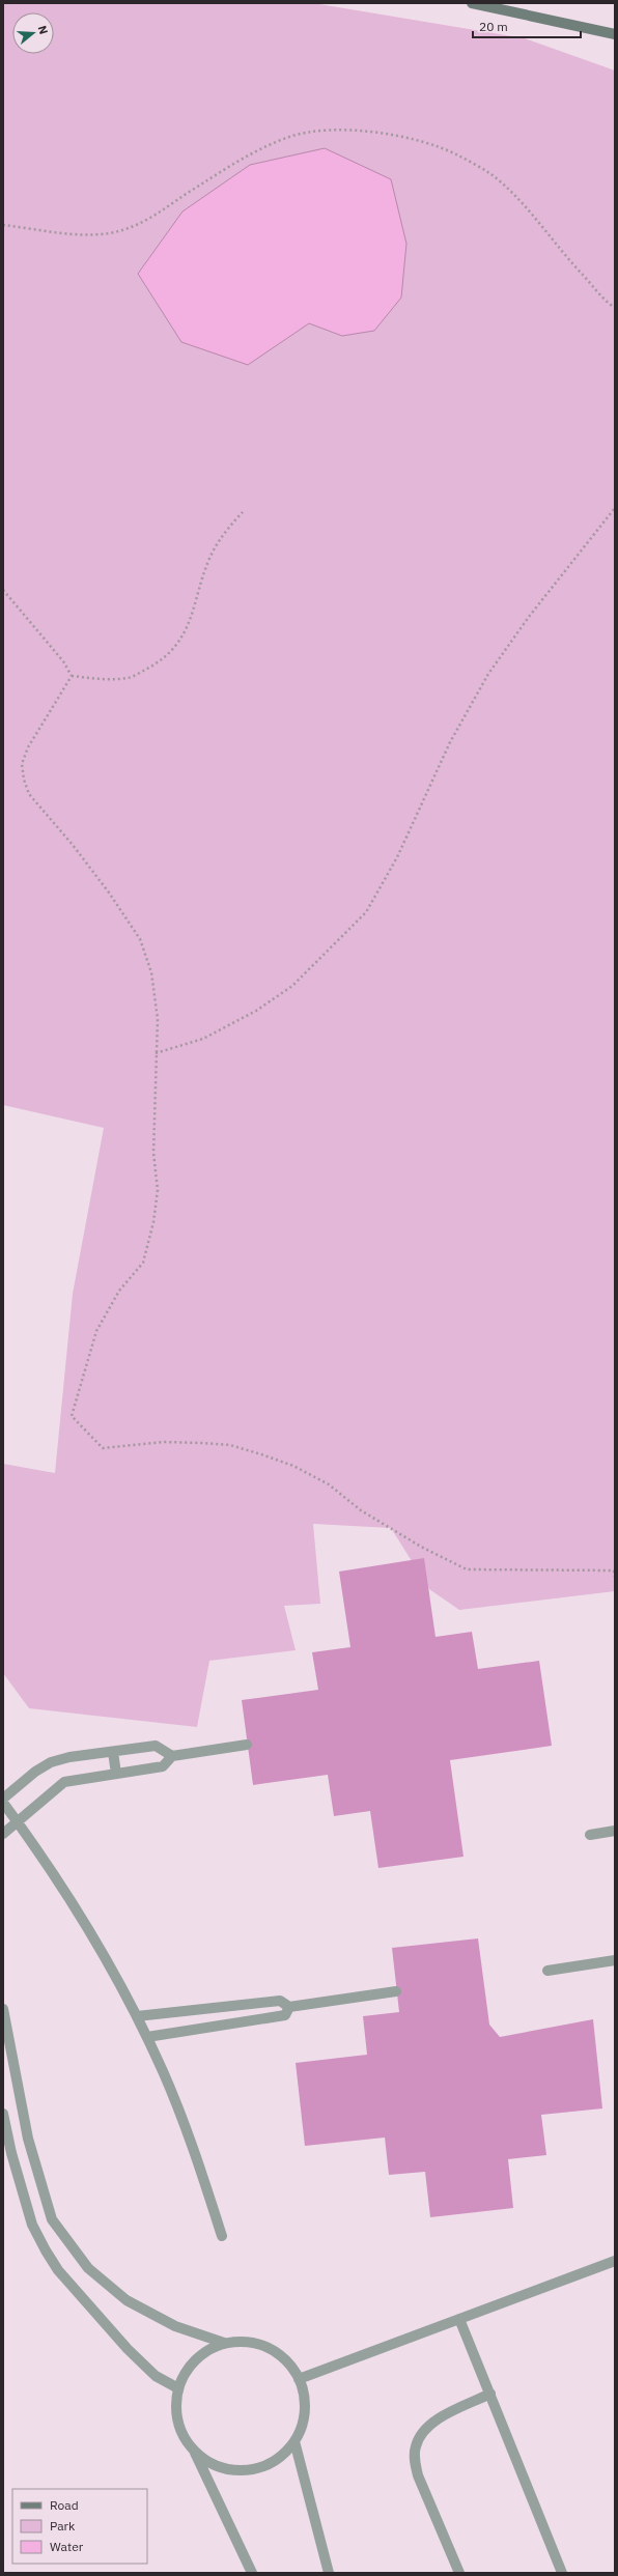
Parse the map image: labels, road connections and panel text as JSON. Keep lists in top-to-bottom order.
{
  "legend": ["Road", "Park", "Water"],
  "scale_bar": "20 m",
  "north": "right"
}
